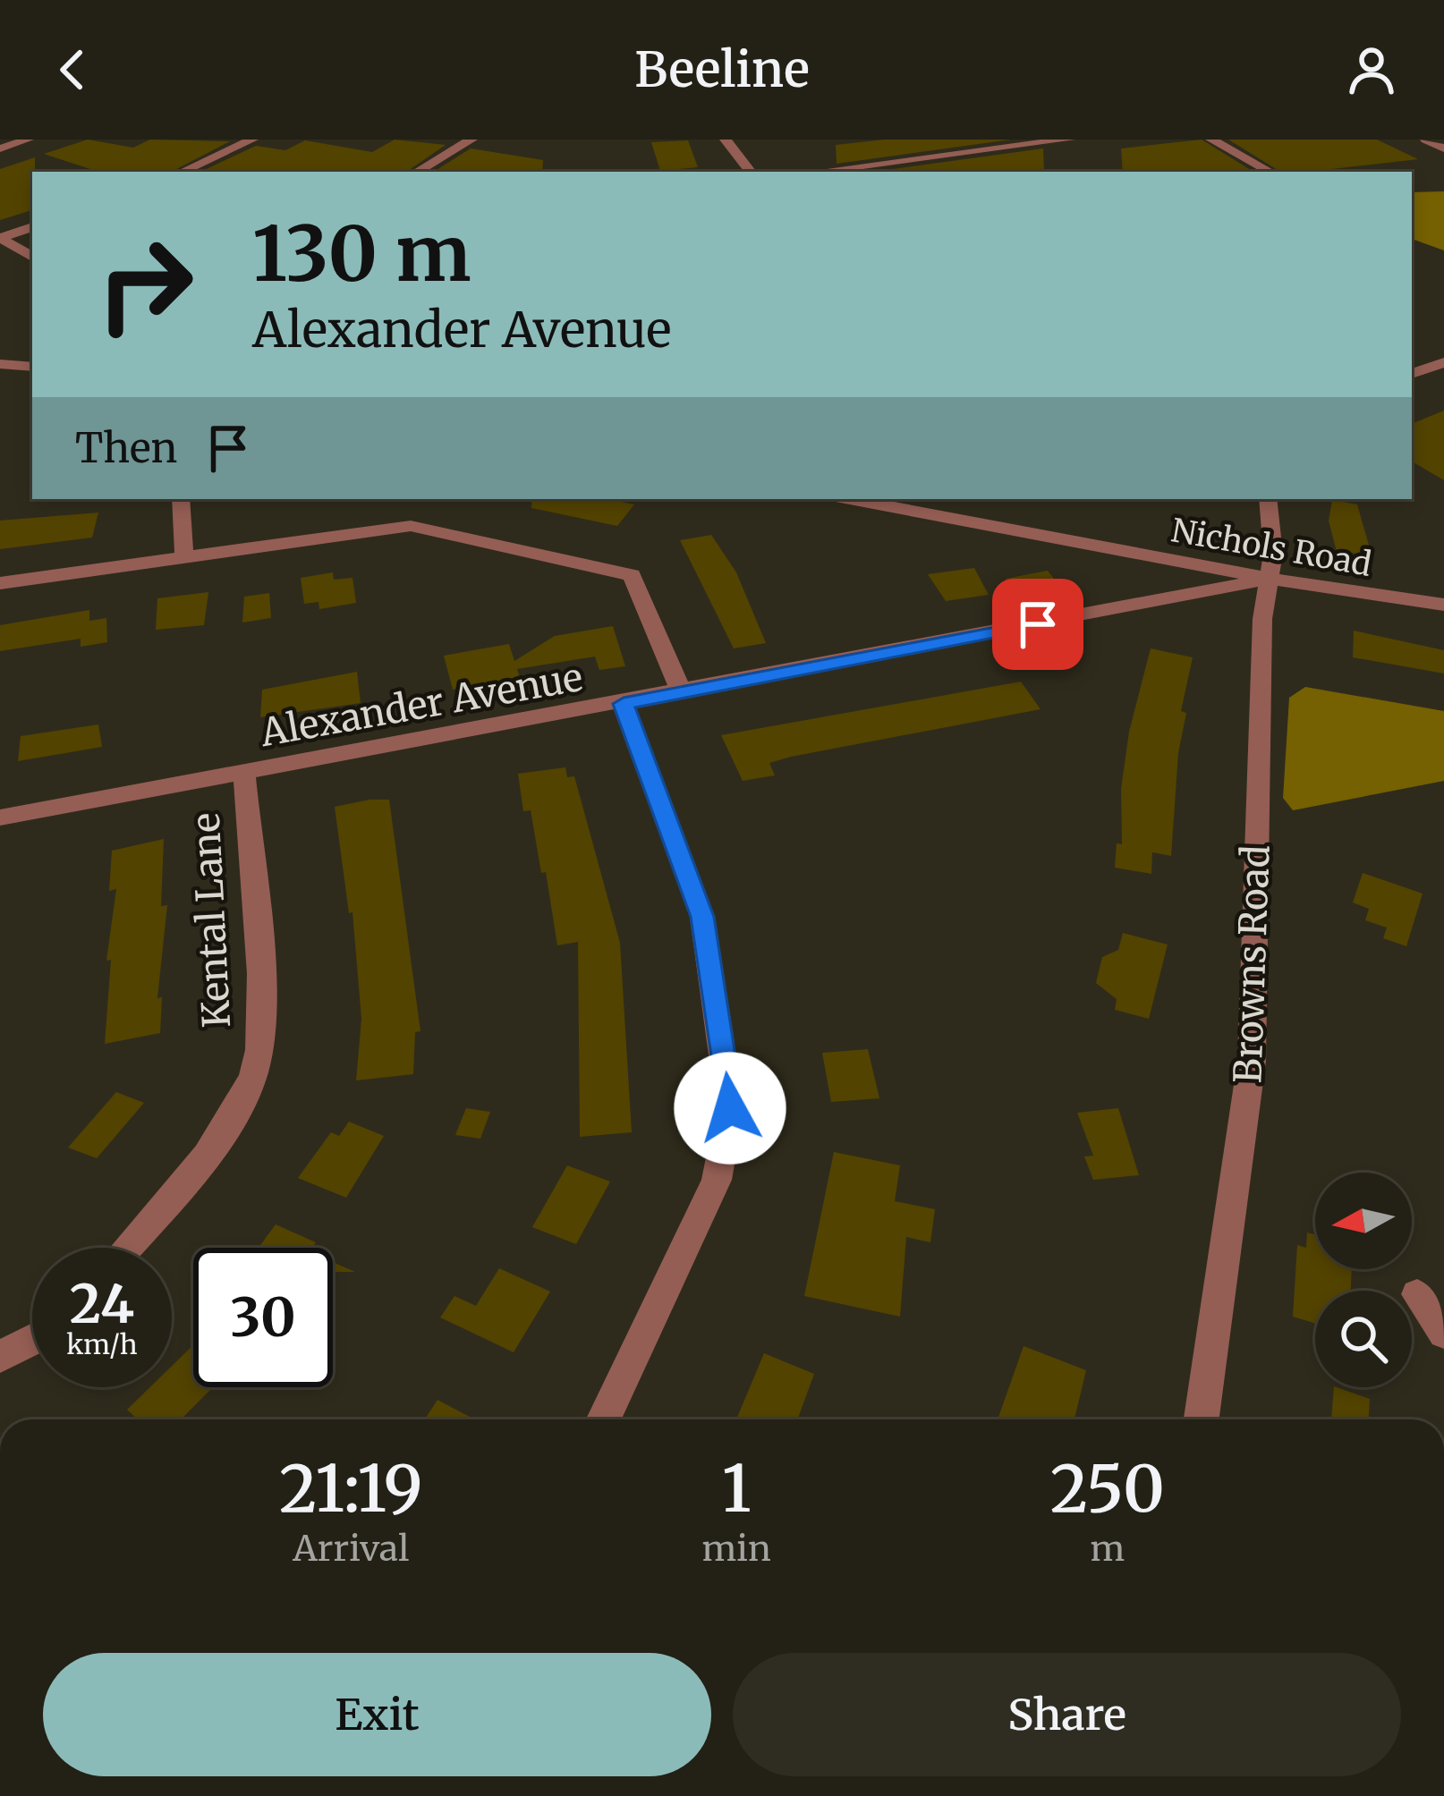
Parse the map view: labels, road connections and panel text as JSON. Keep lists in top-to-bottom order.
{
  "streets": {
    "street": [
      "Nichols Road",
      "Alexander Avenue",
      "Kental Lane",
      "Browns Road"
    ]
  },
  "crossings": [
    ["Nichols Road", "Alexander Avenue"],
    ["Nichols Road", "Browns Road"],
    ["Alexander Avenue", "Kental Lane"],
    ["Alexander Avenue", "Browns Road"]
  ],
  "north": "left",
  "page": {
    "header": "Beeline",
    "turn": ["130 m", "Alexander Avenue"],
    "then": "Then",
    "speed": "24 km/h",
    "limit": "30",
    "eta": [
      "21:19",
      "Arrival",
      "1",
      "min",
      "250",
      "m"
    ],
    "buttons": ["Exit", "Share"]
  }
}
